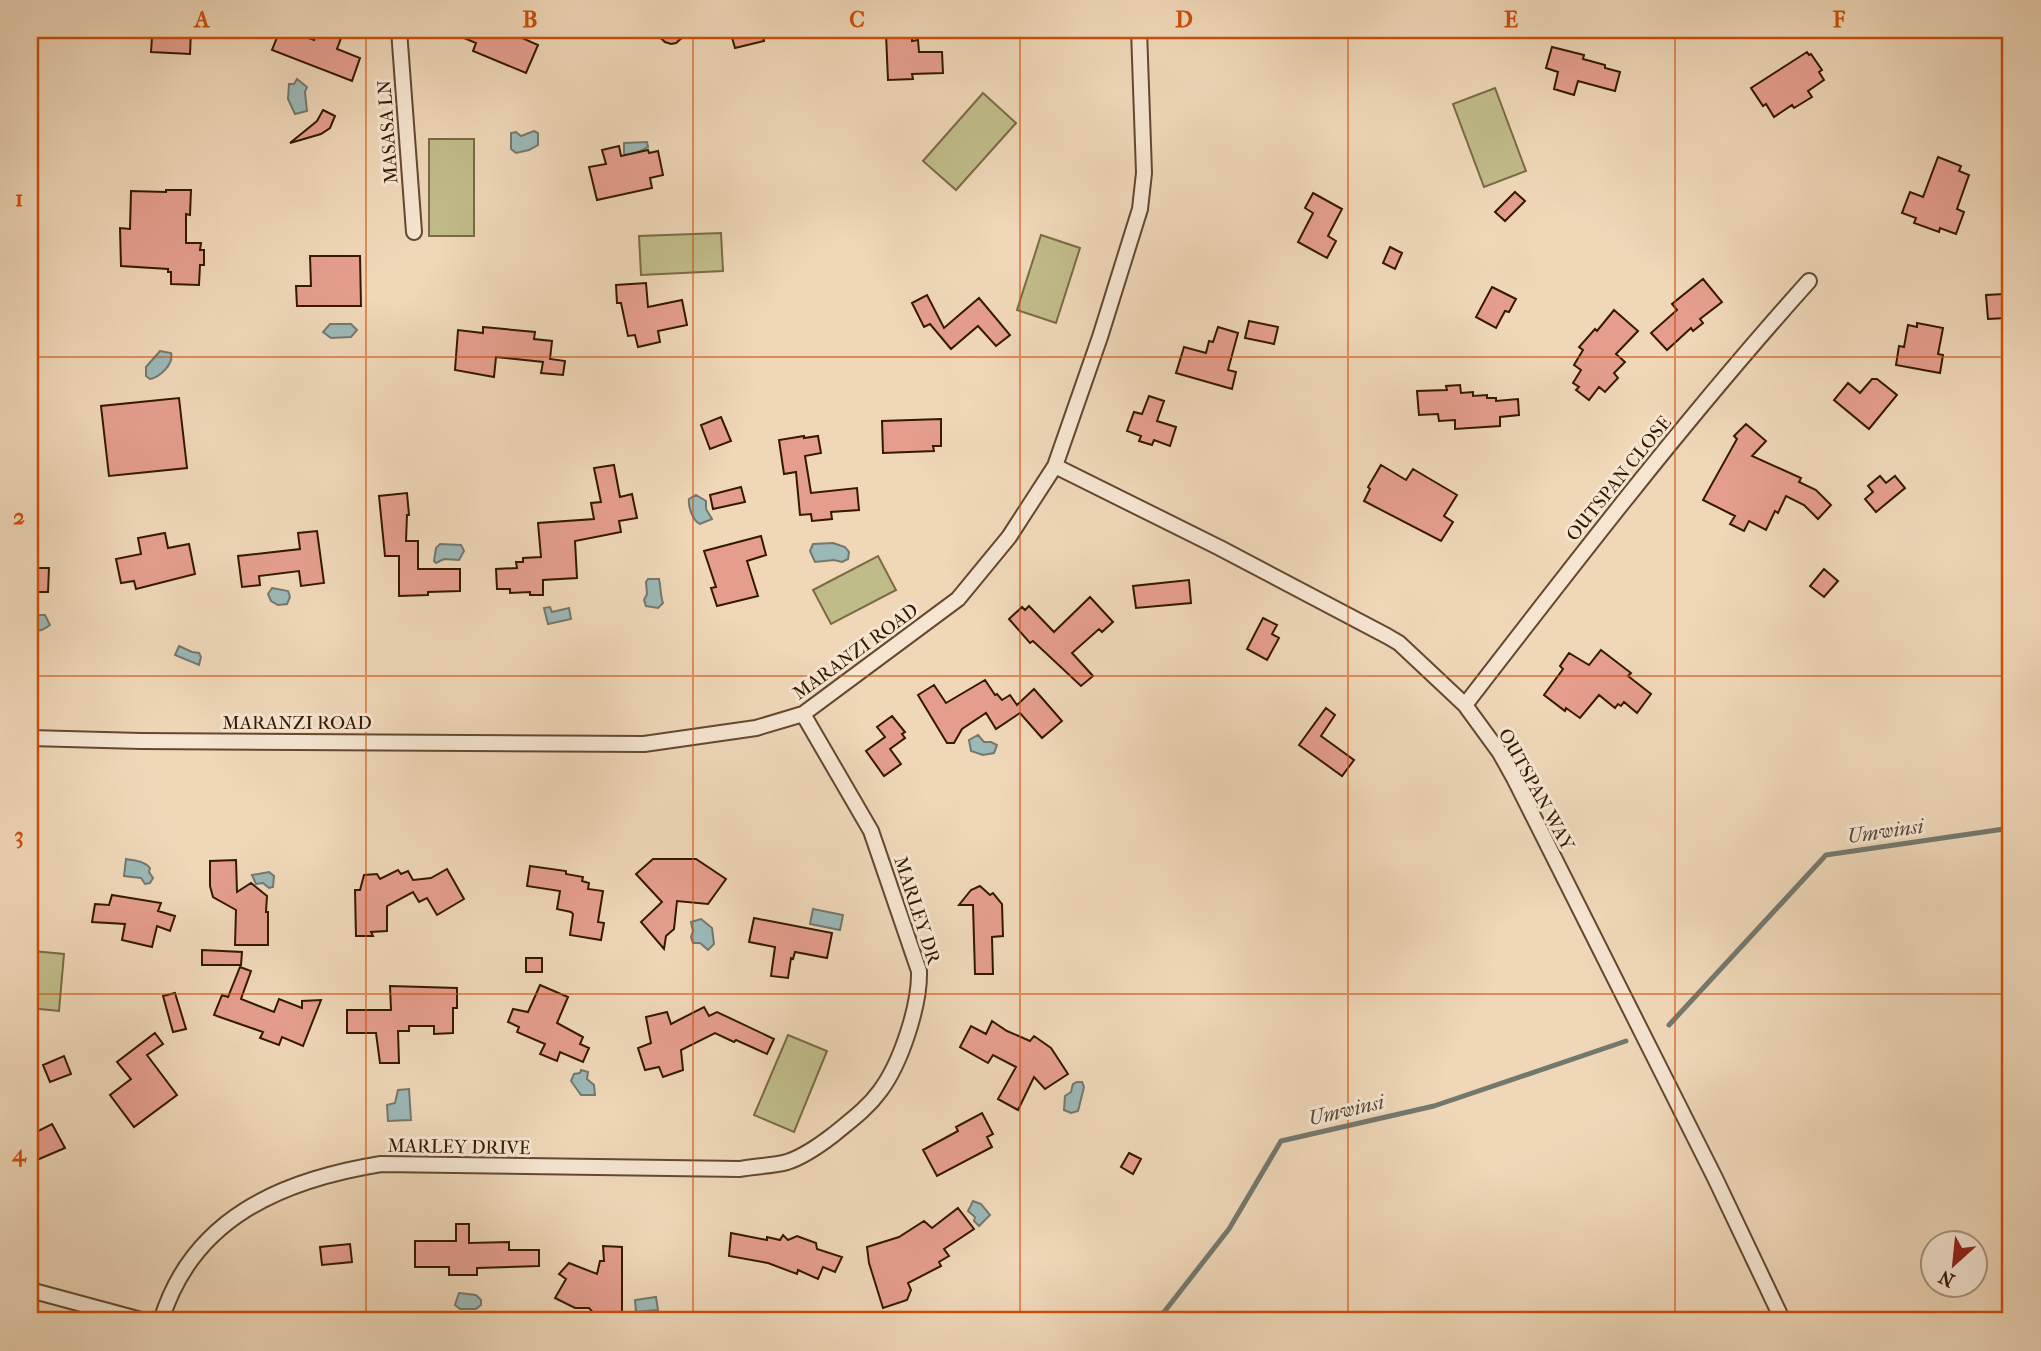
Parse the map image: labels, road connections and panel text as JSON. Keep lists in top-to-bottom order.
{
  "streets": {
    "street": [
      "MASASA LN",
      "OUTSPAN CLOSE",
      "MARANZI ROAD",
      "OUTSPAN WAY",
      "MARLEY DR",
      "MARLEY DRIVE"
    ]
  },
  "crossings": [
    ["OUTSPAN CLOSE", "OUTSPAN WAY"],
    ["MARANZI ROAD", "OUTSPAN WAY"],
    ["MARANZI ROAD", "MARLEY DR"],
    ["MARLEY DR", "MARLEY DRIVE"]
  ],
  "water": ["Umwinsi"],
  "north": "bottom left",
  "grid": {
    "columns": [
      "A",
      "B",
      "C",
      "D",
      "E",
      "F"
    ],
    "rows": [
      "1",
      "2",
      "3",
      "4"
    ]
  }
}
